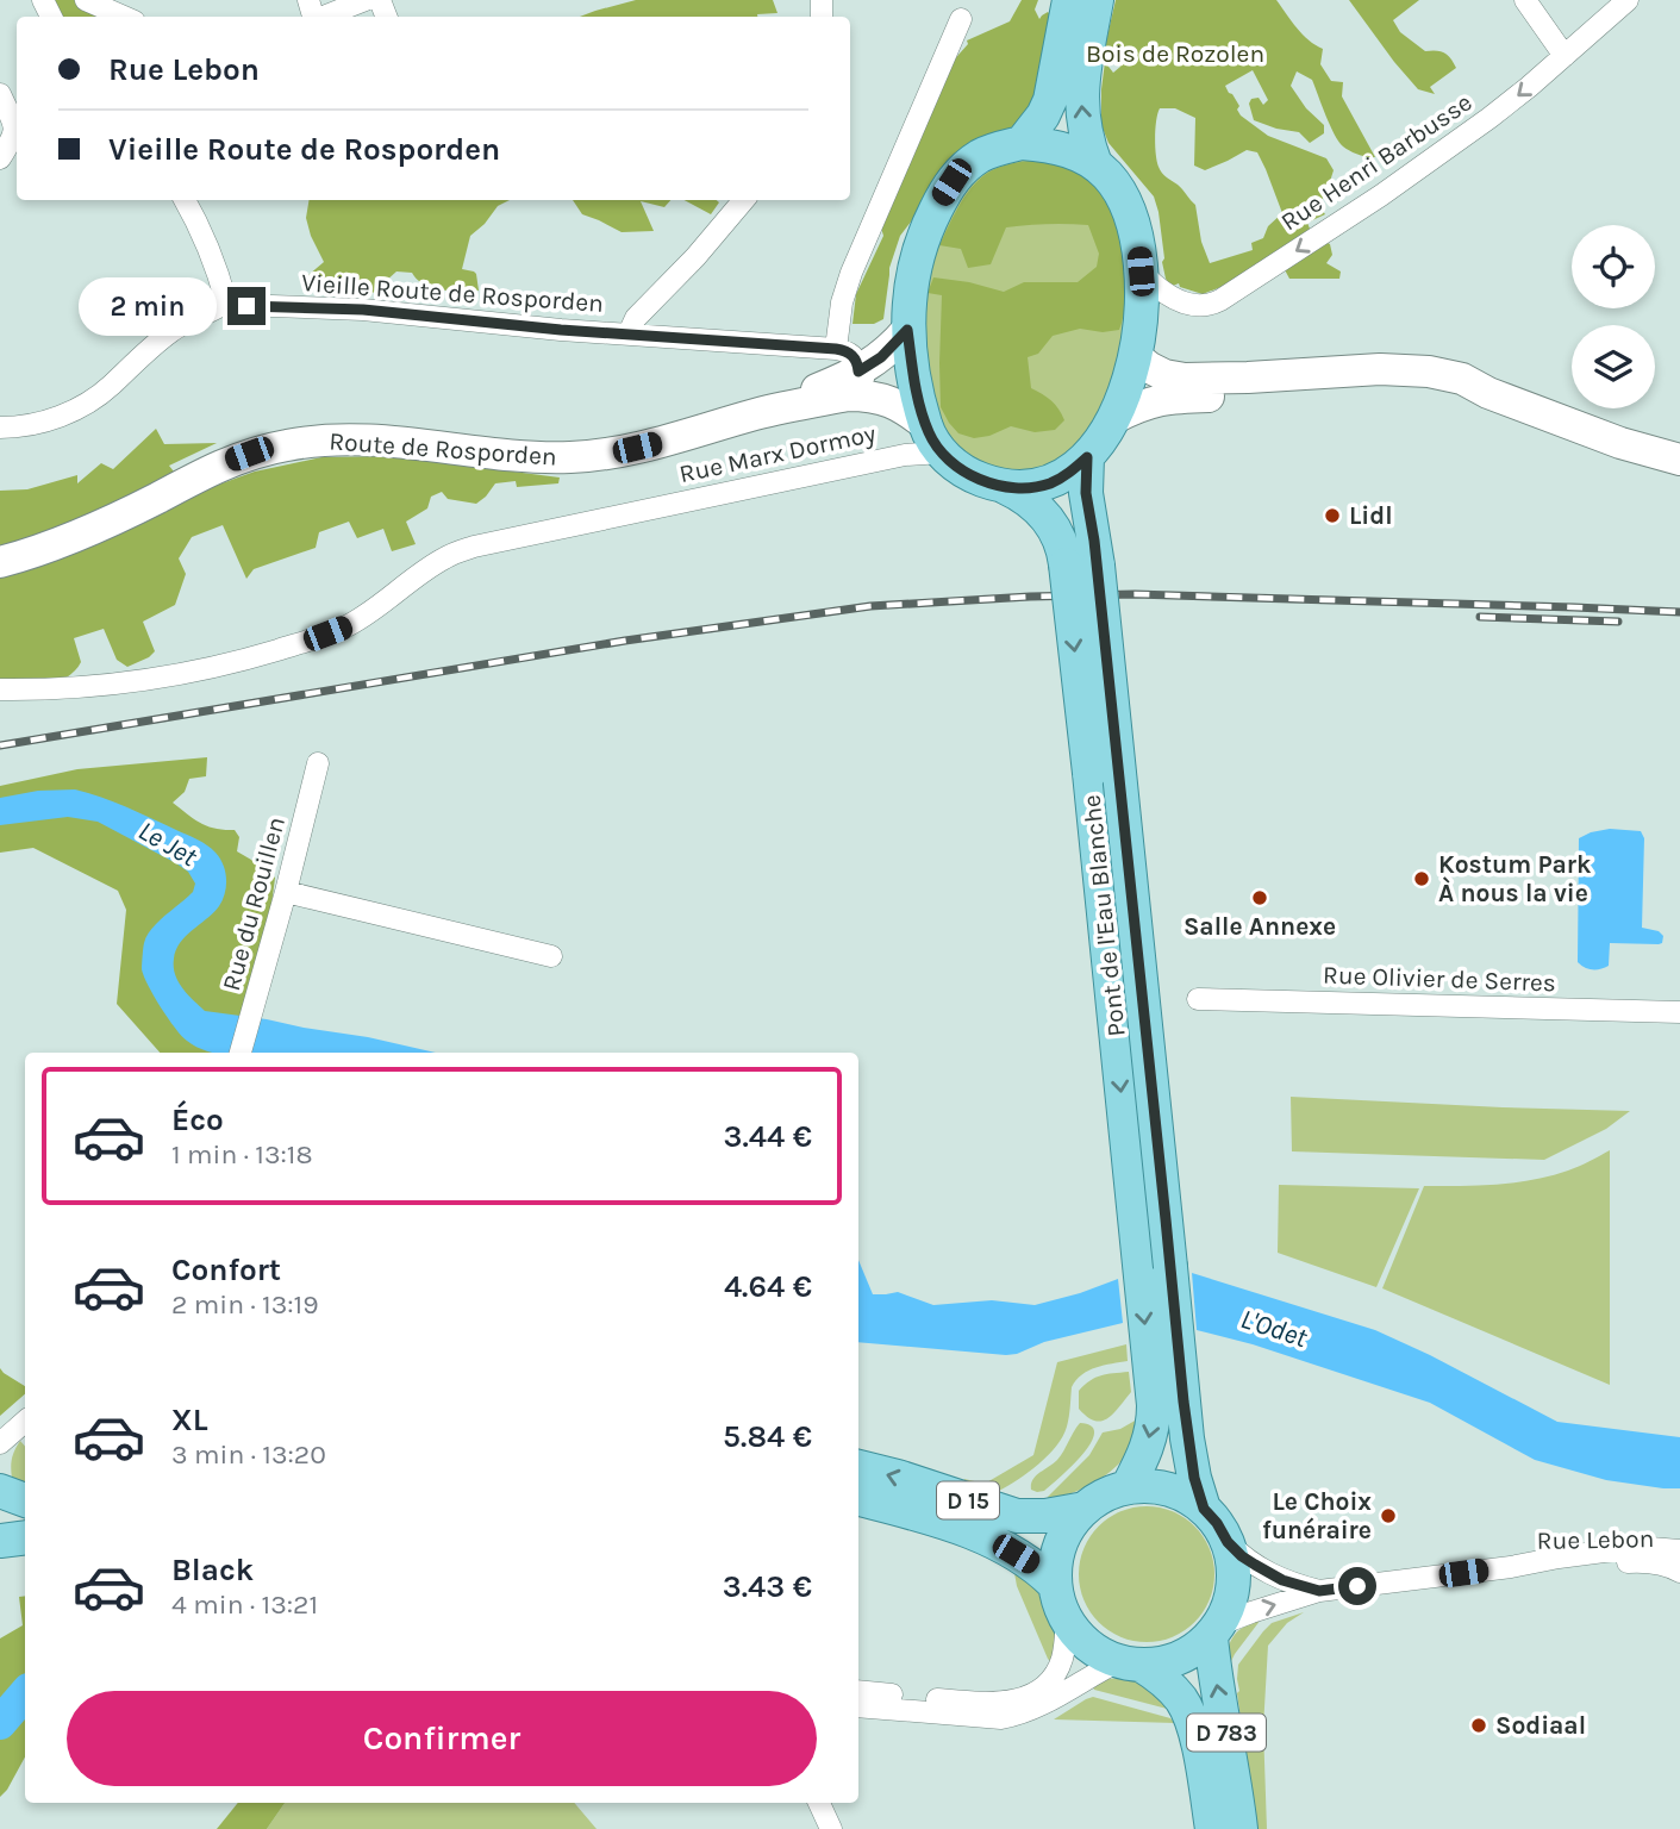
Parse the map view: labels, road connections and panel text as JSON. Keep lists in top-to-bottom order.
{
  "streets": {
    "main road": [
      "Route de Rosporden",
      "Pont de l'Eau Blanche",
      "D 15",
      "D 783"
    ],
    "street": [
      "Rue Henri Barbusse",
      "Vieille Route de Rosporden",
      "Rue Marx Dormoy",
      "Rue du Rouillen",
      "Rue Olivier de Serres",
      "Rue Lebon"
    ]
  },
  "crossings": [
    ["Rue Henri Barbusse", "Route de Rosporden"],
    ["Rue Henri Barbusse", "Rue Marx Dormoy"],
    ["Rue Henri Barbusse", "Pont de l'Eau Blanche"],
    ["Route de Rosporden", "Rue Marx Dormoy"],
    ["Route de Rosporden", "Pont de l'Eau Blanche"],
    ["Rue Marx Dormoy", "Pont de l'Eau Blanche"],
    ["D 15", "Rue Lebon"],
    ["D 15", "D 783"],
    ["Rue Lebon", "D 783"]
  ],
  "one_way": ["Rue Henri Barbusse"],
  "water": ["Le Jet", "L'Odet"],
  "parks": ["Bois de Rozolen"],
  "places": [
    "Lidl",
    "Kostum Park À nous la vie",
    "Salle Annexe",
    "Le Choix funéraire",
    "Sodiaal"
  ],
  "page": {
    "banner": ["Rue Lebon", "Vieille Route de Rosporden"],
    "bubble": "2 min",
    "list": [
      {
        "name": "Éco",
        "note": "1 min · 13:18",
        "value": "3.44 €"
      },
      {
        "name": "Confort",
        "note": "2 min · 13:19",
        "value": "4.64 €"
      },
      {
        "name": "XL",
        "note": "3 min · 13:20",
        "value": "5.84 €"
      },
      {
        "name": "Black",
        "note": "4 min · 13:21",
        "value": "3.43 €"
      }
    ],
    "buttons": "Confirmer"
  }
}
